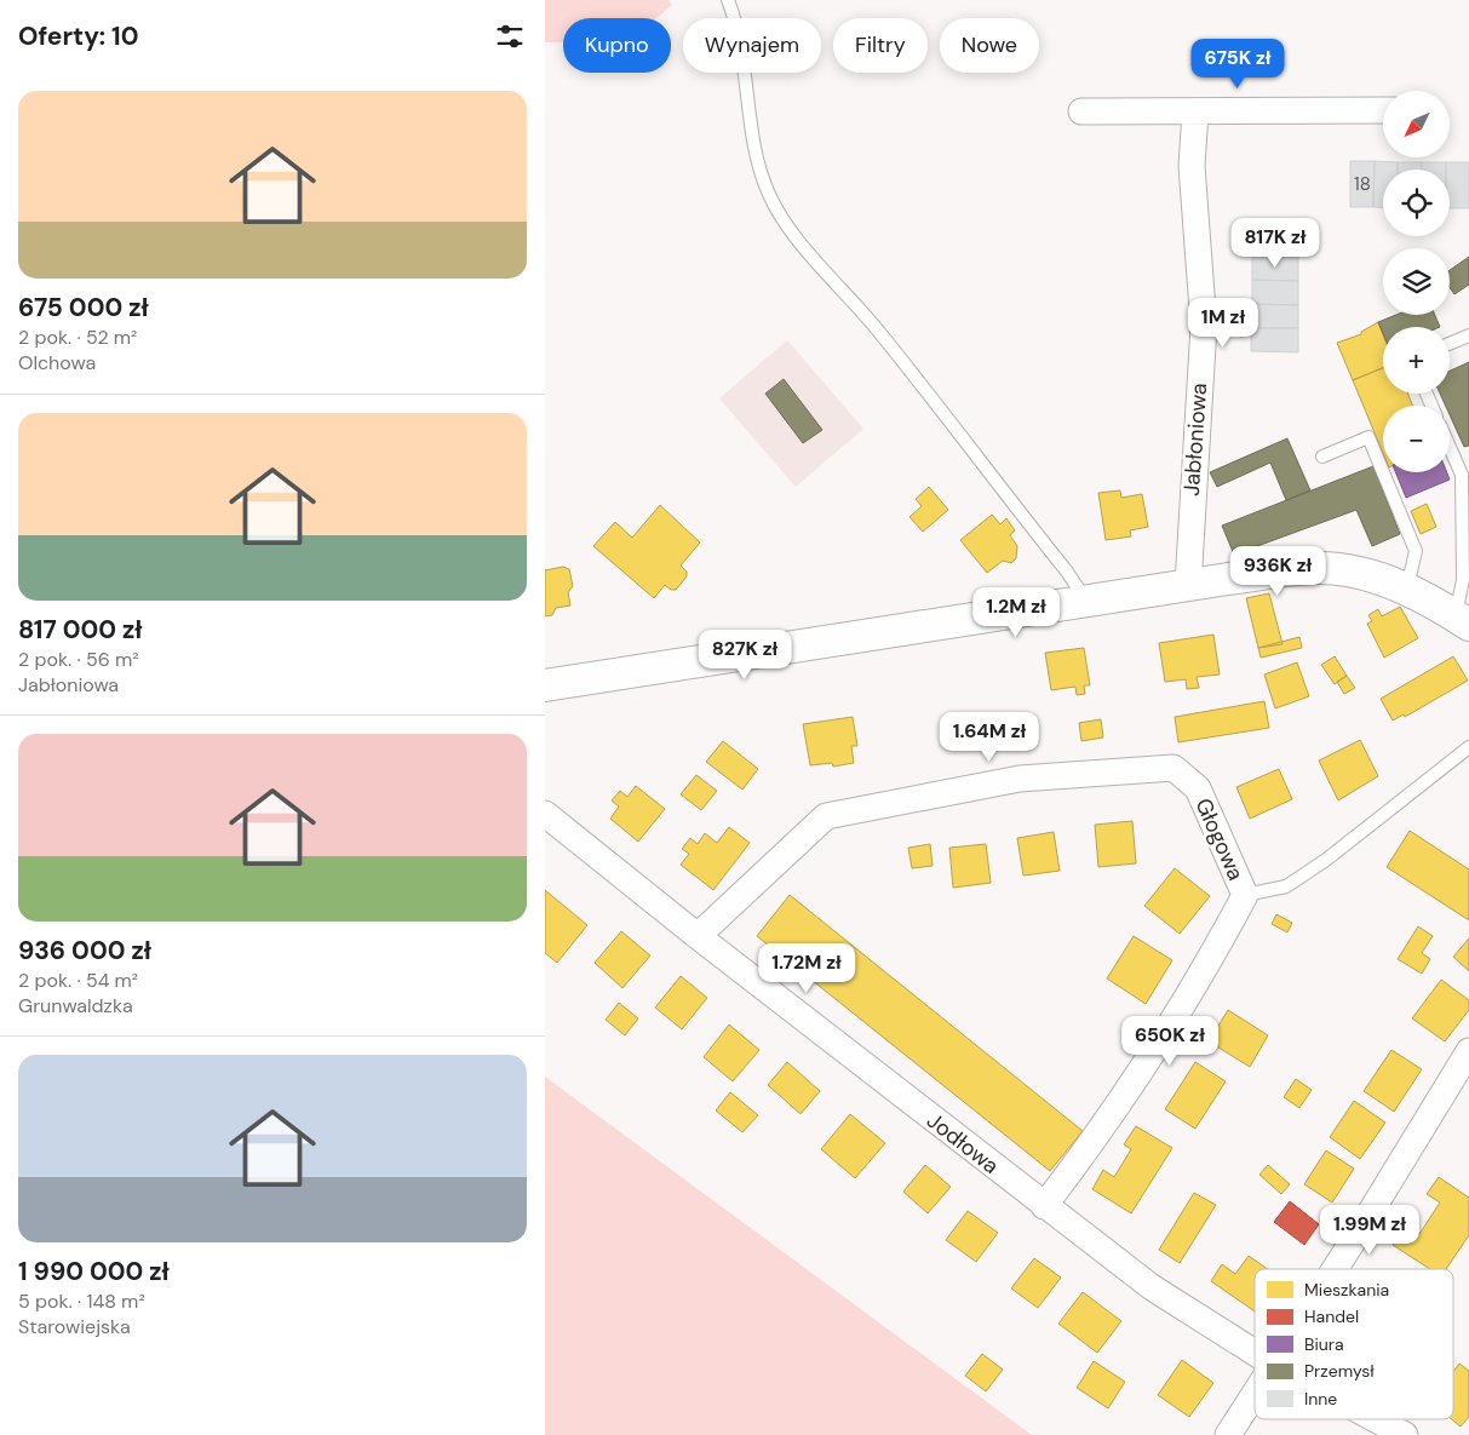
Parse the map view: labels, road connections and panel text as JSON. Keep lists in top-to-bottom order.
{
  "streets": {
    "street": ["Jabłoniowa", "Głogowa", "Jodłowa"]
  },
  "crossings": [
    ["Głogowa", "Jodłowa"]
  ],
  "house_numbers": ["18"],
  "legend": [
    "Mieszkania",
    "Handel",
    "Biura",
    "Przemysł",
    "Inne"
  ],
  "north": "bottom left",
  "page": {
    "heading": "Oferty: 10",
    "chip": [
      "Kupno",
      "Wynajem",
      "Filtry",
      "Nowe"
    ],
    "price": [
      "675K zł",
      "817K zł",
      "1M zł",
      "936K zł",
      "1.2M zł",
      "827K zł",
      "1.64M zł",
      "1.72M zł",
      "650K zł",
      "1.99M zł"
    ],
    "list": [
      {
        "name": "675 000 zł",
        "note": "2 pok. · 52 m² · Olchowa"
      },
      {
        "name": "817 000 zł",
        "note": "2 pok. · 56 m² · Jabłoniowa"
      },
      {
        "name": "936 000 zł",
        "note": "2 pok. · 54 m² · Grunwaldzka"
      },
      {
        "name": "1 990 000 zł",
        "note": "5 pok. · 148 m² · Starowiejska"
      }
    ],
    "map_buttons": ["+", "−"]
  }
}
